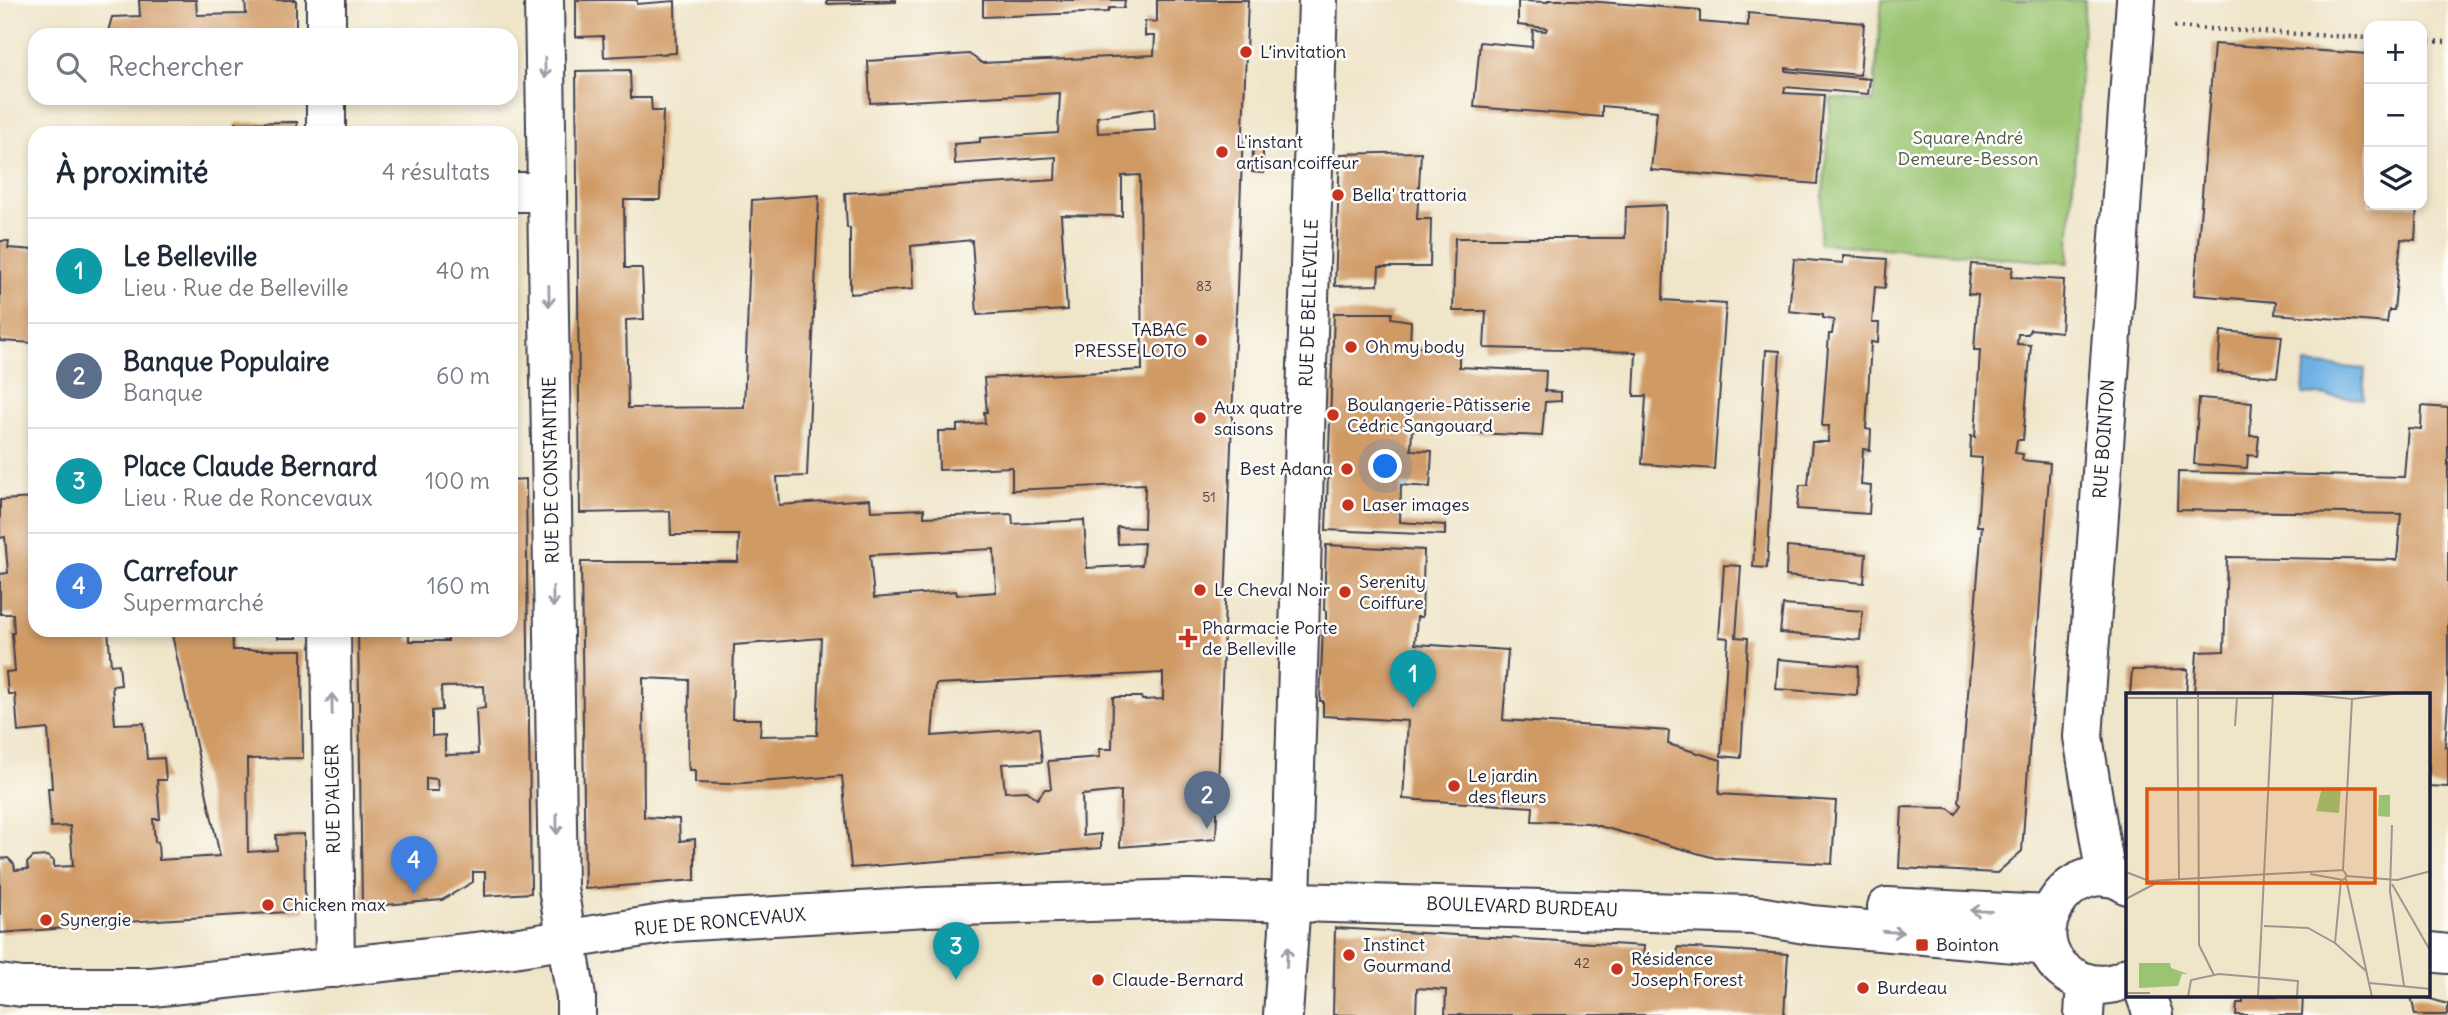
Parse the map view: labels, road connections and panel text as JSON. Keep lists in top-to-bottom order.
{
  "streets": {
    "main road": [
      "RUE DE BELLEVILLE",
      "RUE BOINTON",
      "RUE DE CONSTANTINE",
      "RUE D'ALGER",
      "BOULEVARD BURDEAU",
      "RUE DE RONCEVAUX"
    ]
  },
  "crossings": [
    ["RUE DE BELLEVILLE", "BOULEVARD BURDEAU"],
    ["RUE DE BELLEVILLE", "RUE DE RONCEVAUX"],
    ["RUE DE CONSTANTINE", "RUE DE RONCEVAUX"],
    ["RUE D'ALGER", "RUE DE RONCEVAUX"],
    ["BOULEVARD BURDEAU", "RUE DE RONCEVAUX"]
  ],
  "one_way": ["RUE DE CONSTANTINE", "RUE D'ALGER"],
  "parks": ["Square André Demeure-Besson"],
  "places": {
    "other": [
      "L’invitation",
      "L'instant artisan coiffeur",
      "Bella' trattoria",
      "TABAC PRESSE LOTO",
      "Oh my body",
      "Boulangerie-Pâtisserie Cédric Sangouard",
      "Aux quatre saisons",
      "Best Adana",
      "Laser images",
      "Le Cheval Noir",
      "Serenity Coiffure",
      "Le jardin des fleurs",
      "Chicken max",
      "Synergie",
      "Instinct Gourmand",
      "Résidence Joseph Forest",
      "Claude-Bernard",
      "Burdeau"
    ],
    "health": ["Pharmacie Porte de Belleville"],
    "transit": ["Bointon"]
  },
  "house_numbers": ["83", "51", "42"],
  "page": {
    "map_buttons": ["+", "−"],
    "search": "Rechercher",
    "heading": ["À proximité", "4 résultats"],
    "list": [
      {
        "mark": "1",
        "name": "Le Belleville",
        "note": "Lieu · Rue de Belleville",
        "value": "40 m"
      },
      {
        "mark": "2",
        "name": "Banque Populaire",
        "note": "Banque",
        "value": "60 m"
      },
      {
        "mark": "3",
        "name": "Place Claude Bernard",
        "note": "Lieu · Rue de Roncevaux",
        "value": "100 m"
      },
      {
        "mark": "4",
        "name": "Carrefour",
        "note": "Supermarché",
        "value": "160 m"
      }
    ],
    "pins": [
      "1",
      "2",
      "4",
      "3"
    ]
  }
}
